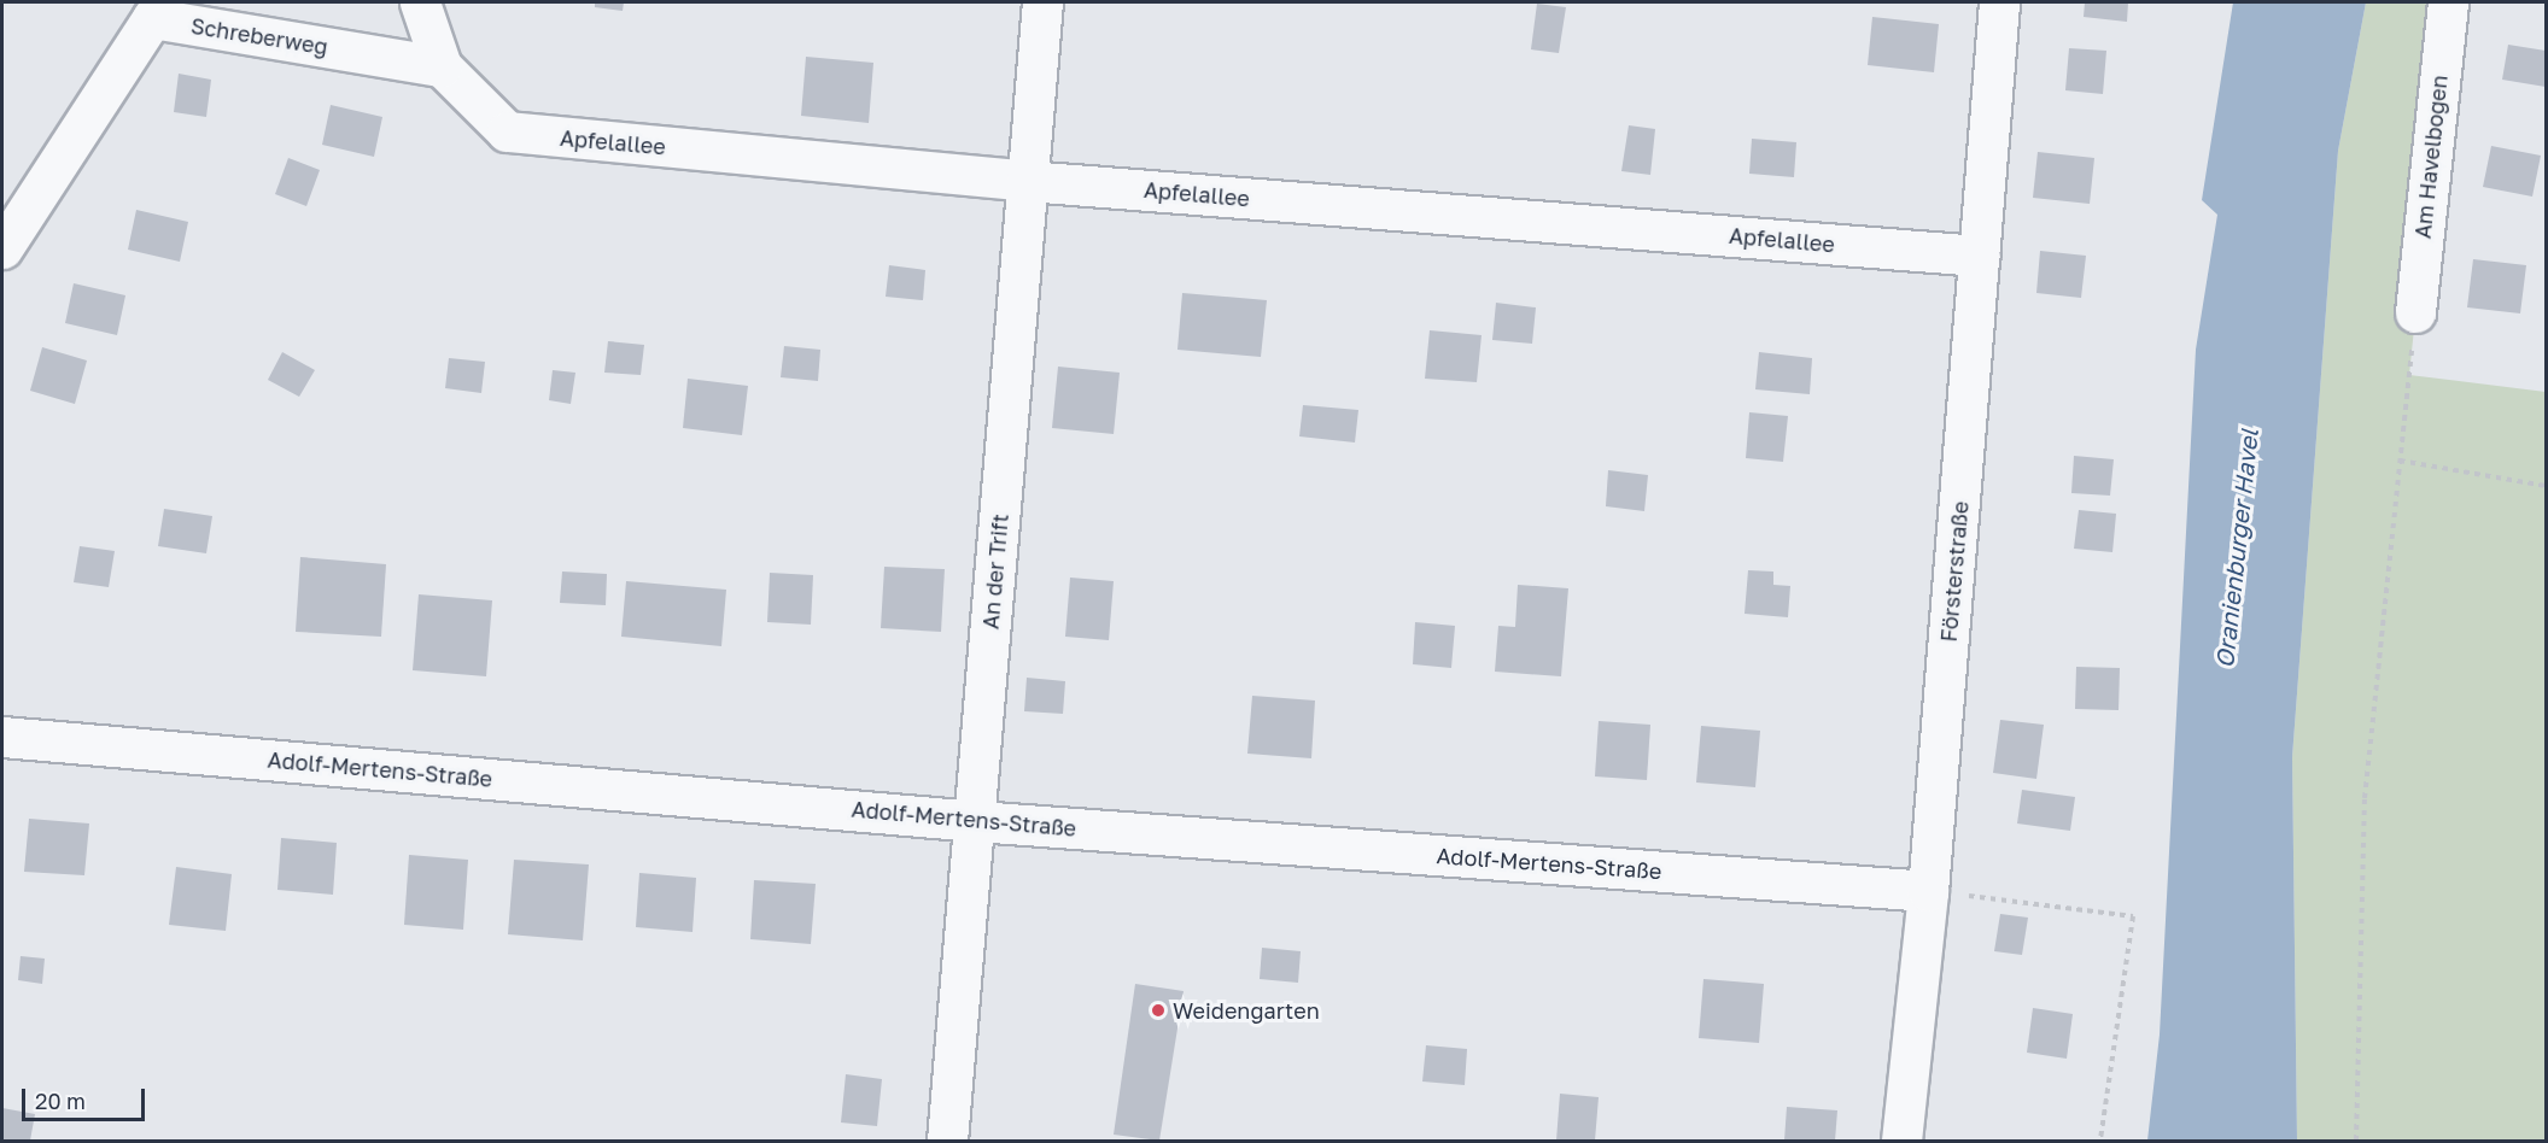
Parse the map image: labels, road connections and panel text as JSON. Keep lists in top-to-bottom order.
{
  "streets": {
    "street": [
      "Schreberweg",
      "Apfelallee",
      "Am Havelbogen",
      "An der Trift",
      "Försterstraße",
      "Adolf-Mertens-Straße"
    ]
  },
  "crossings": [
    ["Schreberweg", "Apfelallee"],
    ["Apfelallee", "An der Trift"],
    ["Apfelallee", "Försterstraße"],
    ["An der Trift", "Adolf-Mertens-Straße"],
    ["Försterstraße", "Adolf-Mertens-Straße"]
  ],
  "water": ["Oranienburger Havel"],
  "places": ["Weidengarten"],
  "scale_bar": "20 m"
}
